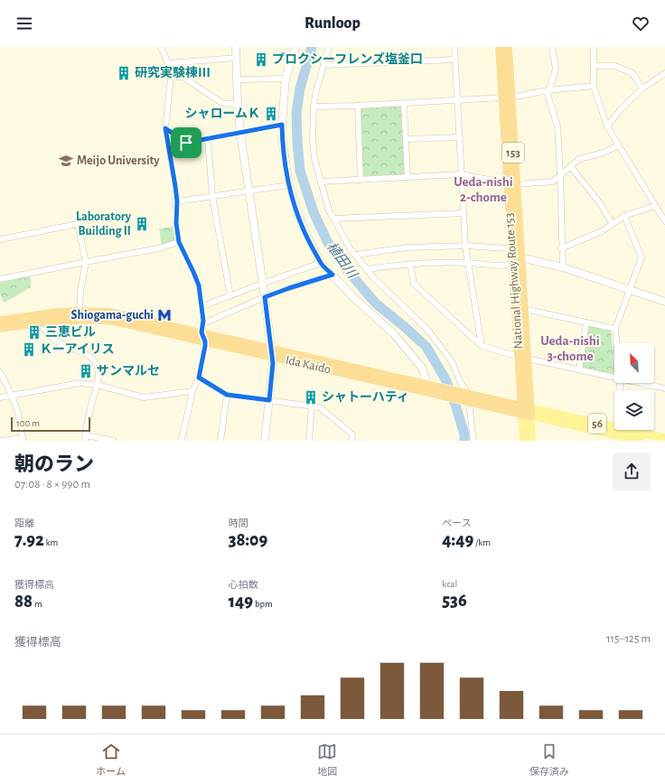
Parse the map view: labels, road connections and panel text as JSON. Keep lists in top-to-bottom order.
{
  "streets": {
    "highway": ["153", "National Highway Route 153", "Ida Kaido"],
    "main road": ["56"]
  },
  "crossings": [
    ["National Highway Route 153", "Ida Kaido"],
    ["National Highway Route 153", "56"],
    ["Ida Kaido", "56"]
  ],
  "districts": ["Ueda-nishi 2-chome", "Ueda-nishi 3-chome"],
  "water": ["植田川"],
  "places": {
    "building": [
      "プロクシーフレンズ塩釜口",
      "研究実験棟Ⅲ",
      "シャロームＫ",
      "Laboratory Building II",
      "三恵ビル",
      "Ｋーアイリス",
      "サンマルセ",
      "シャトーハティ"
    ],
    "school or university": ["Meijo University"],
    "metro station": ["Shiogama-guchi"]
  },
  "scale_bar": "100 m",
  "north": "top left",
  "page": {
    "header": "Runloop",
    "scale": "100 m",
    "heading": ["朝のラン", "07:08 · 8 × 990 m"],
    "stats": [
      ["距離", "7.92 km"],
      ["時間", "38:09"],
      ["ペース", "4:49 /km"],
      ["獲得標高", "88 m"],
      ["心拍数", "149 bpm"],
      ["kcal", "536"]
    ],
    "chart": ["獲得標高", "115–125 m"],
    "tabs": ["ホーム", "地図", "保存済み"]
  }
}
